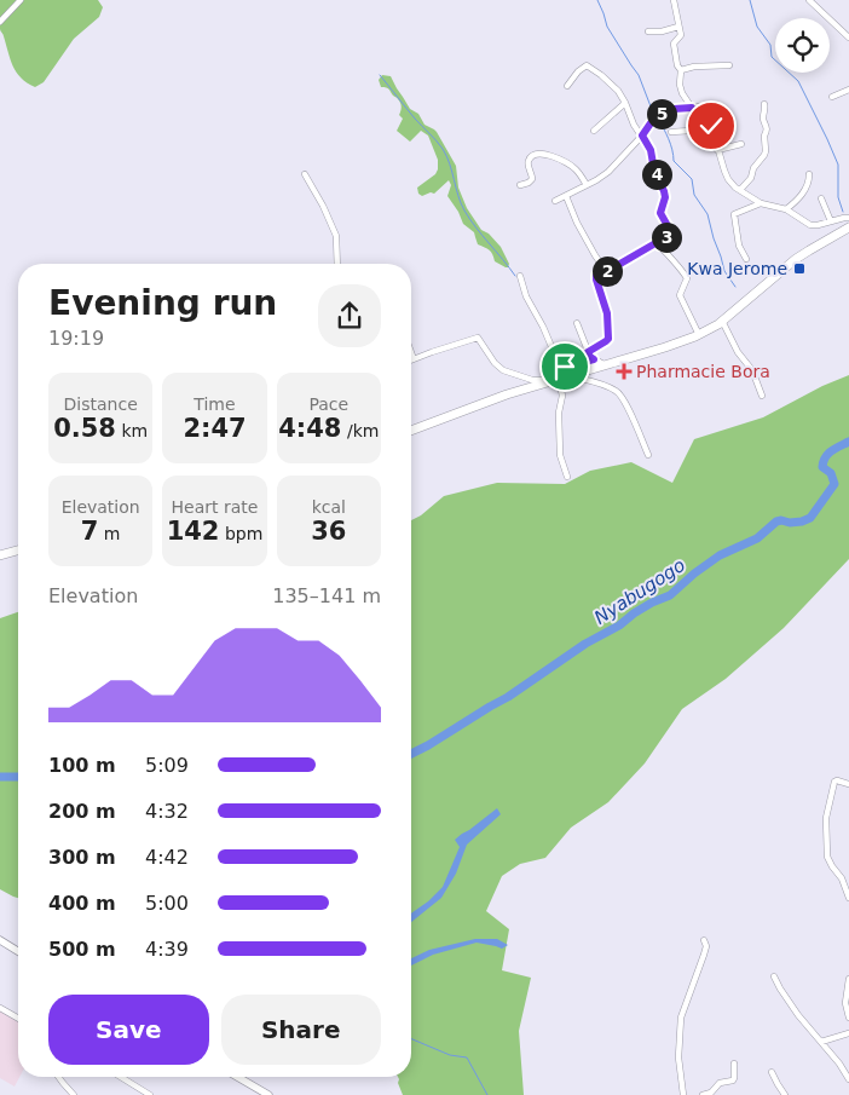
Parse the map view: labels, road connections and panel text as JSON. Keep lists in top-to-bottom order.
{
  "water": ["Nyabugogo"],
  "places": {
    "transit": ["Kwa Jerome"],
    "health": ["Pharmacie Bora"]
  },
  "page": {
    "pins": [
      "5",
      "4",
      "3",
      "2"
    ],
    "heading": ["Evening run", "19:19"],
    "stats": [
      ["Distance", "0.58 km"],
      ["Time", "2:47"],
      ["Pace", "4:48 /km"],
      ["Elevation", "7 m"],
      ["Heart rate", "142 bpm"],
      ["kcal", "36"]
    ],
    "chart": ["Elevation", "135–141 m"],
    "list": [
      {
        "name": "100 m",
        "note": "5:09"
      },
      {
        "name": "200 m",
        "note": "4:32"
      },
      {
        "name": "300 m",
        "note": "4:42"
      },
      {
        "name": "400 m",
        "note": "5:00"
      },
      {
        "name": "500 m",
        "note": "4:39"
      }
    ],
    "buttons": ["Save", "Share"]
  }
}
